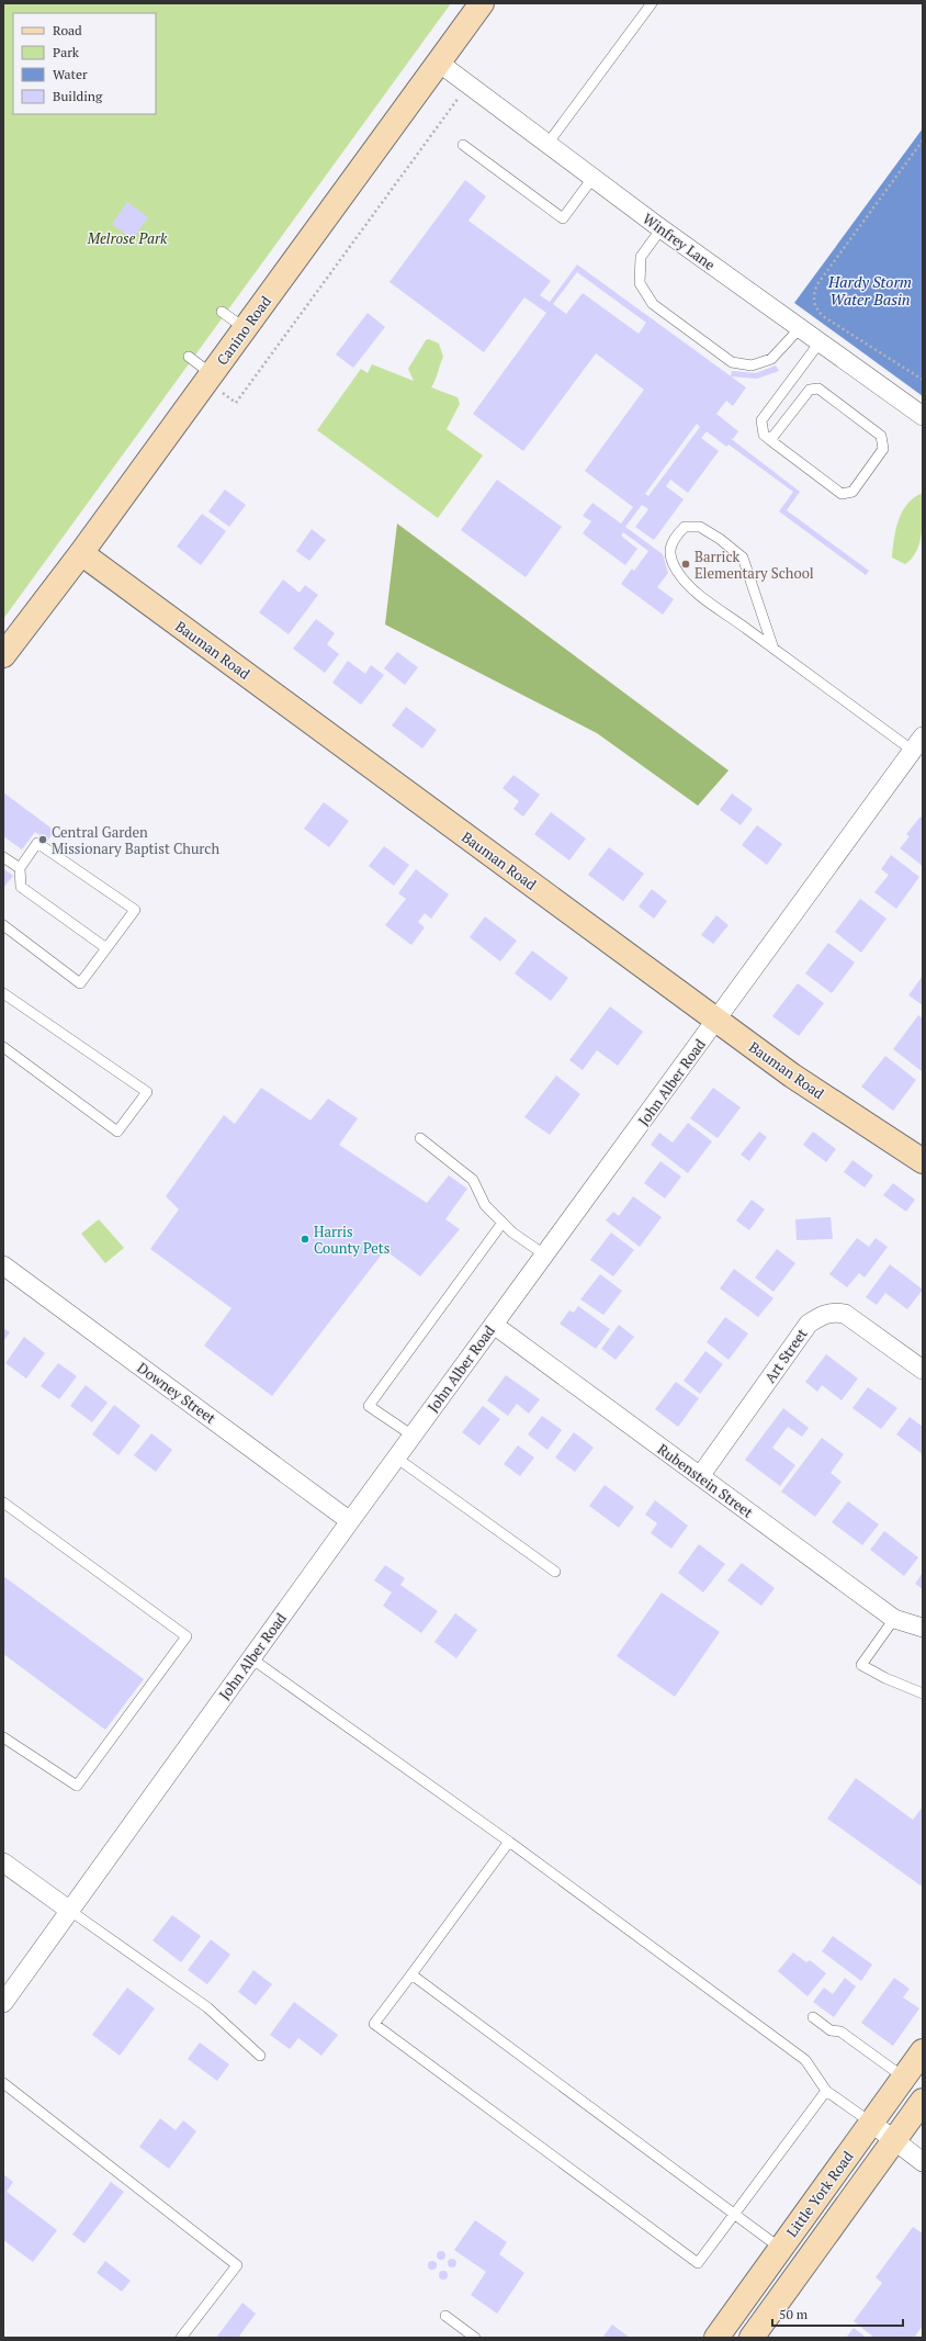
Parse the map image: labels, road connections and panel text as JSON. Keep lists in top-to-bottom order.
{
  "streets": {
    "street": [
      "Winfrey Lane",
      "Canino Road",
      "Bauman Road",
      "John Alber Road",
      "Art Street",
      "Downey Street",
      "Rubenstein Street",
      "Little York Road"
    ]
  },
  "crossings": [
    ["Winfrey Lane", "Canino Road"],
    ["Canino Road", "Bauman Road"],
    ["Bauman Road", "John Alber Road"],
    ["John Alber Road", "Downey Street"],
    ["John Alber Road", "Rubenstein Street"],
    ["Art Street", "Rubenstein Street"]
  ],
  "water": ["Hardy Storm Water Basin"],
  "parks": ["Melrose Park"],
  "places": ["Barrick Elementary School", "Central Garden Missionary Baptist Church", "Harris County Pets"],
  "legend": [
    "Road",
    "Park",
    "Water",
    "Building"
  ],
  "scale_bar": "50 m"
}
